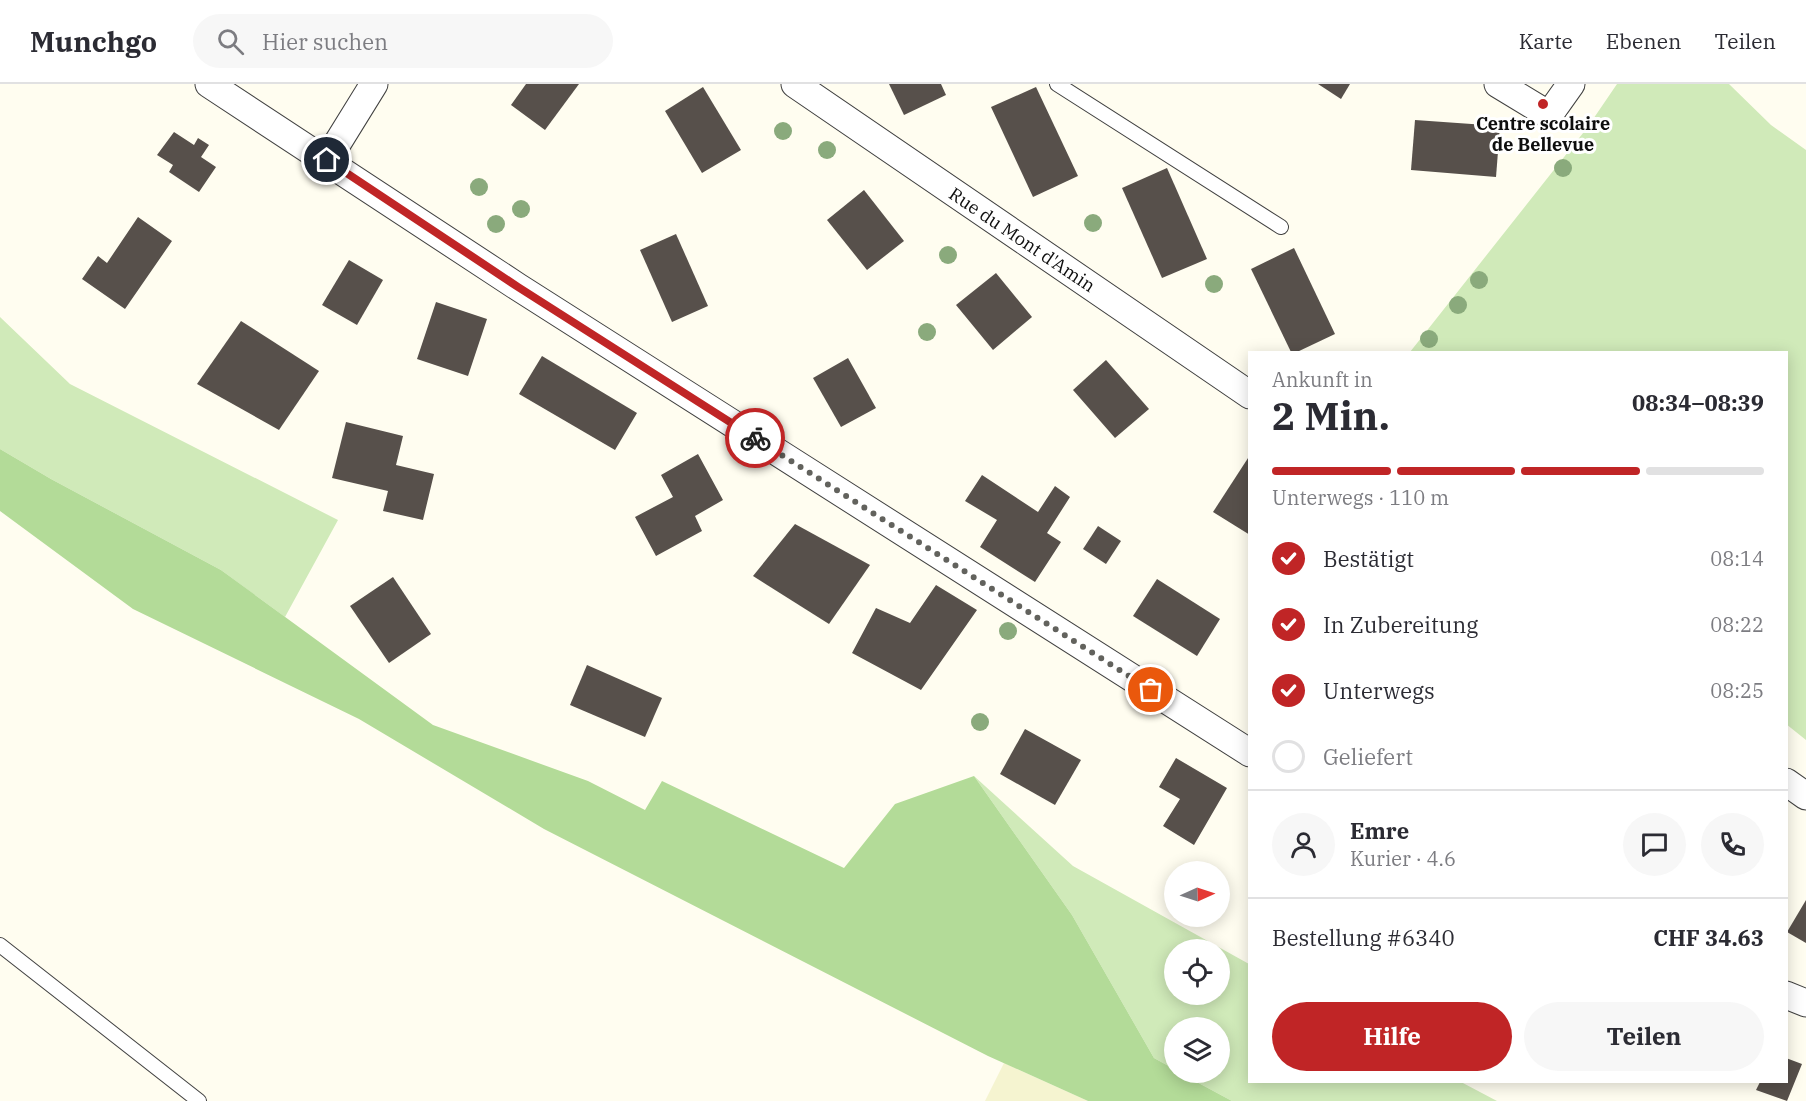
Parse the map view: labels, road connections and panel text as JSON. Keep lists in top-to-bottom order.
{
  "streets": {
    "street": ["Rue du Mont d'Amin"]
  },
  "places": ["Centre scolaire de Bellevue"],
  "north": "right",
  "page": {
    "header": "Munchgo",
    "search": "Hier suchen",
    "nav": ["Karte", "Ebenen", "Teilen"],
    "heading": ["2 Min.", "Ankunft in", "08:34–08:39"],
    "panel": [
      "Emre",
      "Kurier · 4.6",
      "Bestellung #6340",
      "CHF 34.63"
    ],
    "bar": "Unterwegs · 110 m",
    "list": [
      ["Bestätigt", "08:14"],
      ["In Zubereitung", "08:22"],
      ["Unterwegs", "08:25"],
      "Geliefert"
    ],
    "buttons": ["Hilfe", "Teilen"]
  }
}
